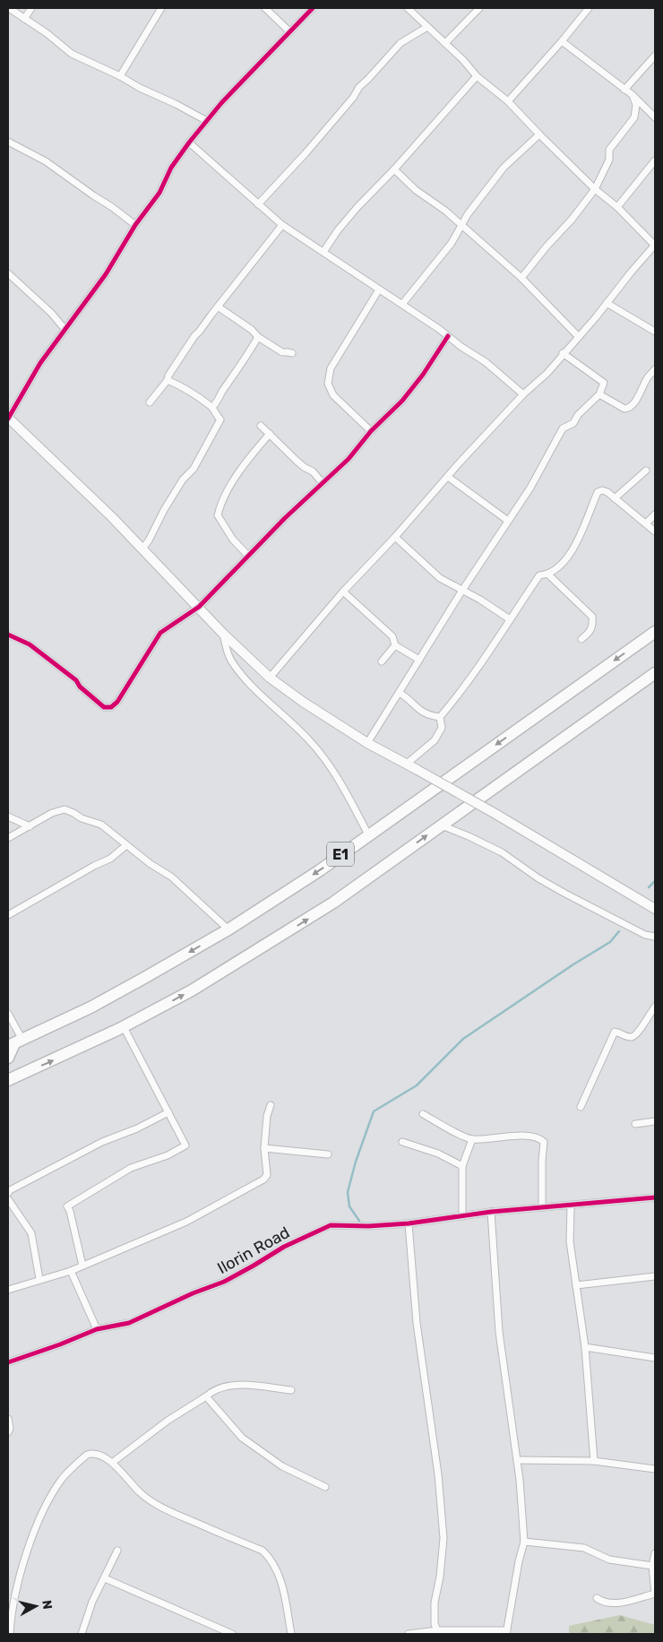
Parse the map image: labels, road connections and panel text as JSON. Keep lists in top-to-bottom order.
{
  "streets": {
    "highway": ["E1"],
    "street": ["Ilorin Road"]
  },
  "north": "right"
}
